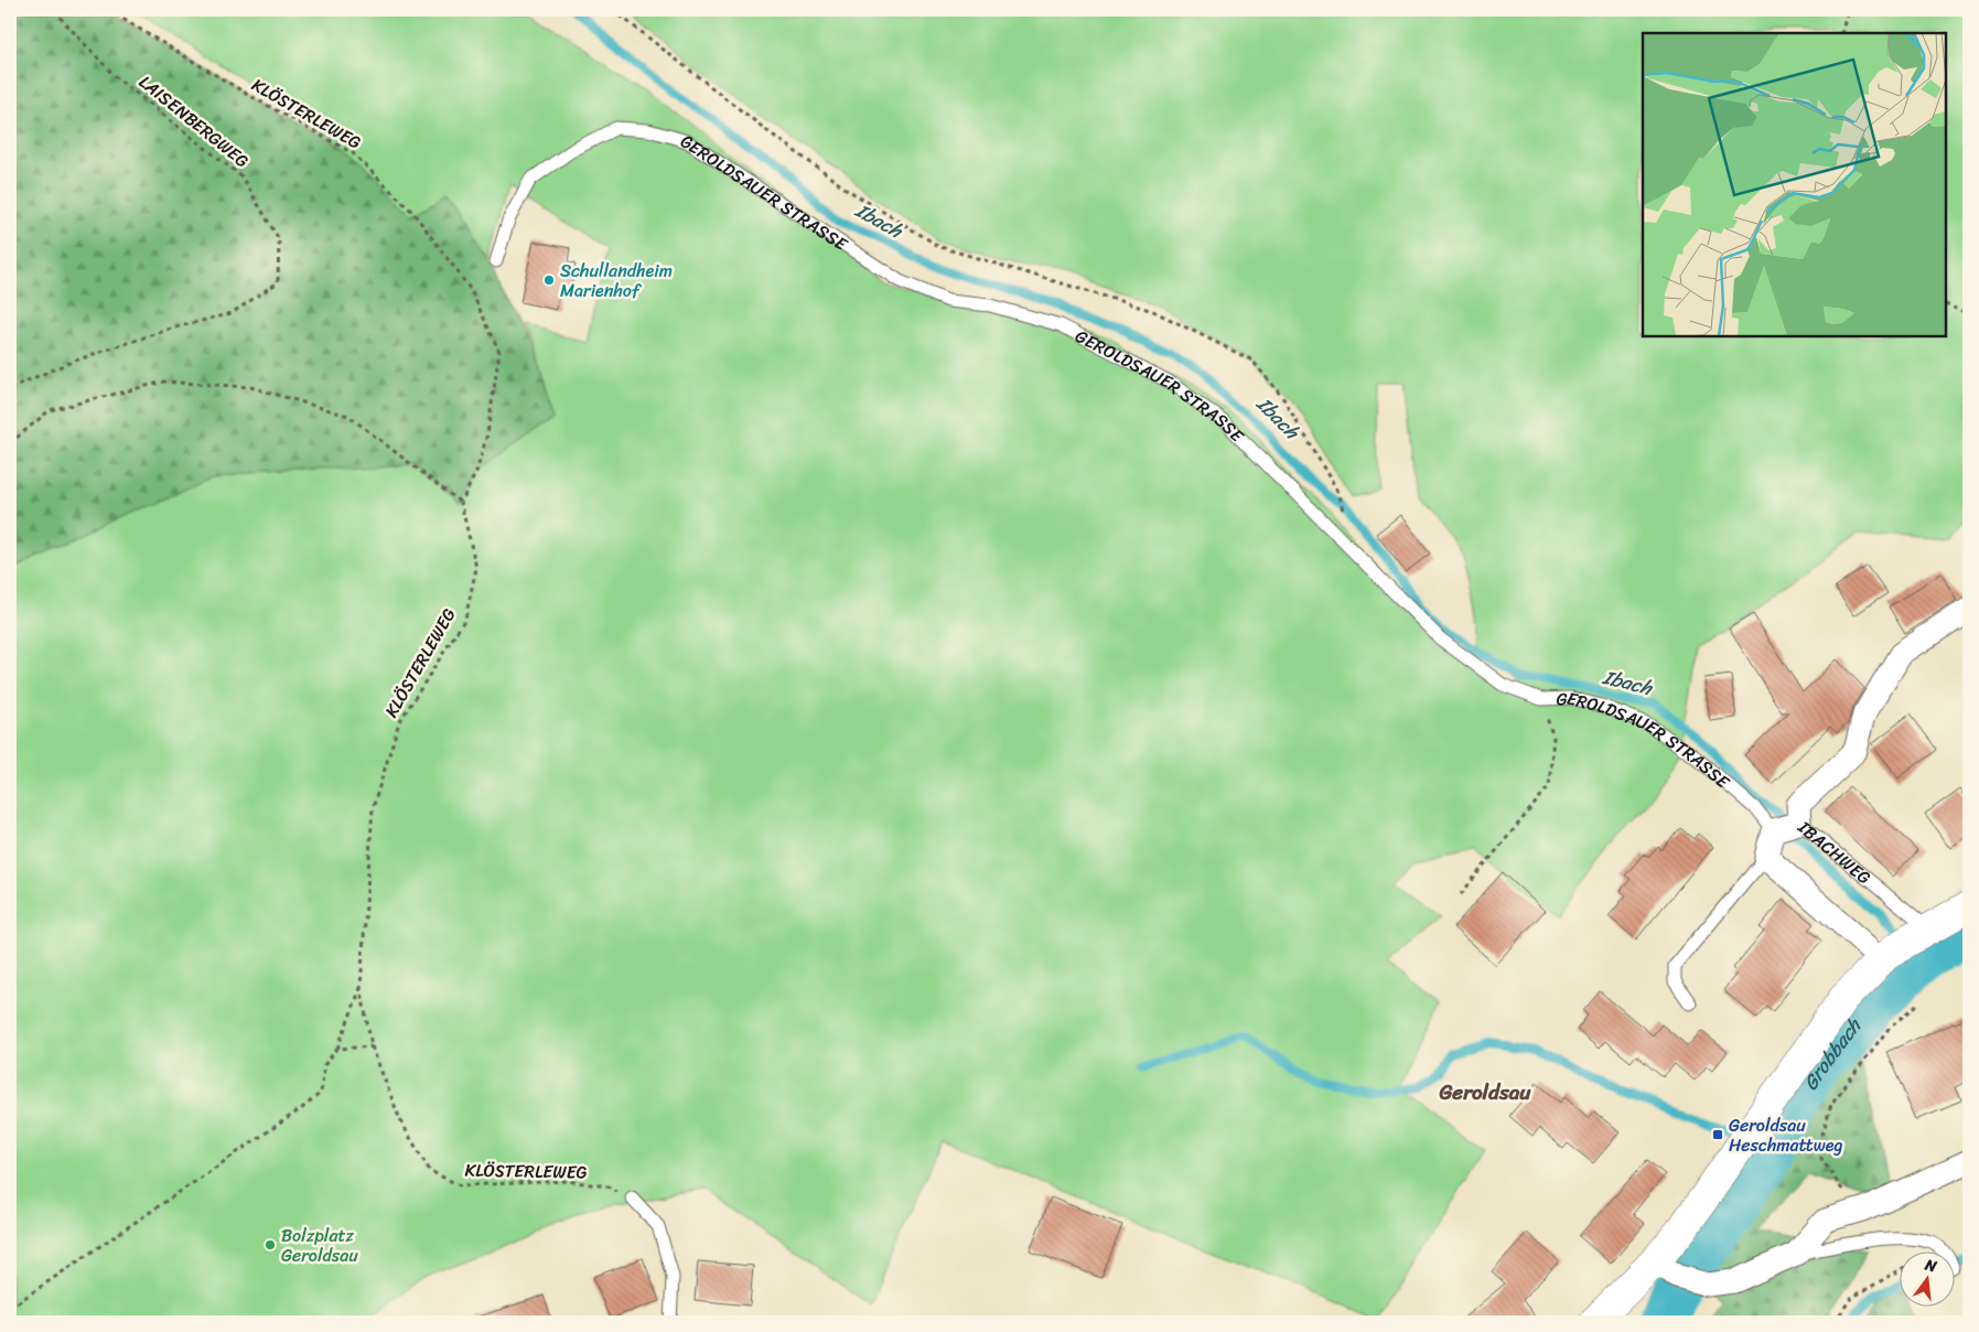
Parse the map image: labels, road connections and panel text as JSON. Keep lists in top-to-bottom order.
{
  "streets": {
    "street": ["IBACHWEG"],
    "lane": ["GEROLDSAUER STRASSE"],
    "path": ["KLÖSTERLEWEG", "LAISENBERGWEG"]
  },
  "crossings": [
    ["GEROLDSAUER STRASSE", "IBACHWEG"]
  ],
  "districts": ["Geroldsau"],
  "water": ["Ibach", "Grobbach"],
  "places": {
    "other": ["Schullandheim Marienhof", "Bolzplatz Geroldsau"],
    "transit": ["Geroldsau Heschmattweg"]
  },
  "north": "top"
}
